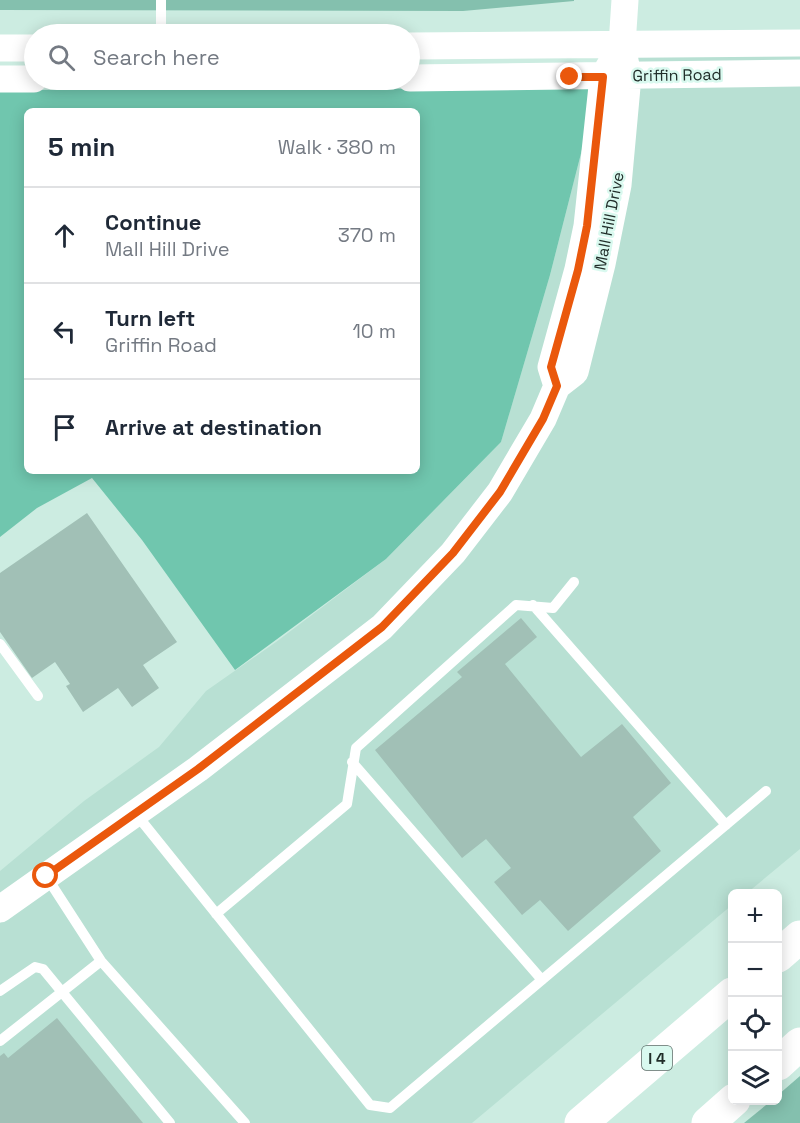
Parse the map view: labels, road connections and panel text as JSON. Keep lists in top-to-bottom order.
{
  "streets": {
    "highway": ["I 4"],
    "street": ["Griffin Road", "Mall Hill Drive"]
  },
  "crossings": [
    ["Griffin Road", "Mall Hill Drive"]
  ],
  "page": {
    "search": "Search here",
    "heading": ["5 min", "Walk · 380 m"],
    "list": [
      ["Continue", "Mall Hill Drive", "370 m"],
      ["Turn left", "Griffin Road", "10 m"],
      "Arrive at destination"
    ],
    "map_buttons": ["+", "−"]
  }
}
